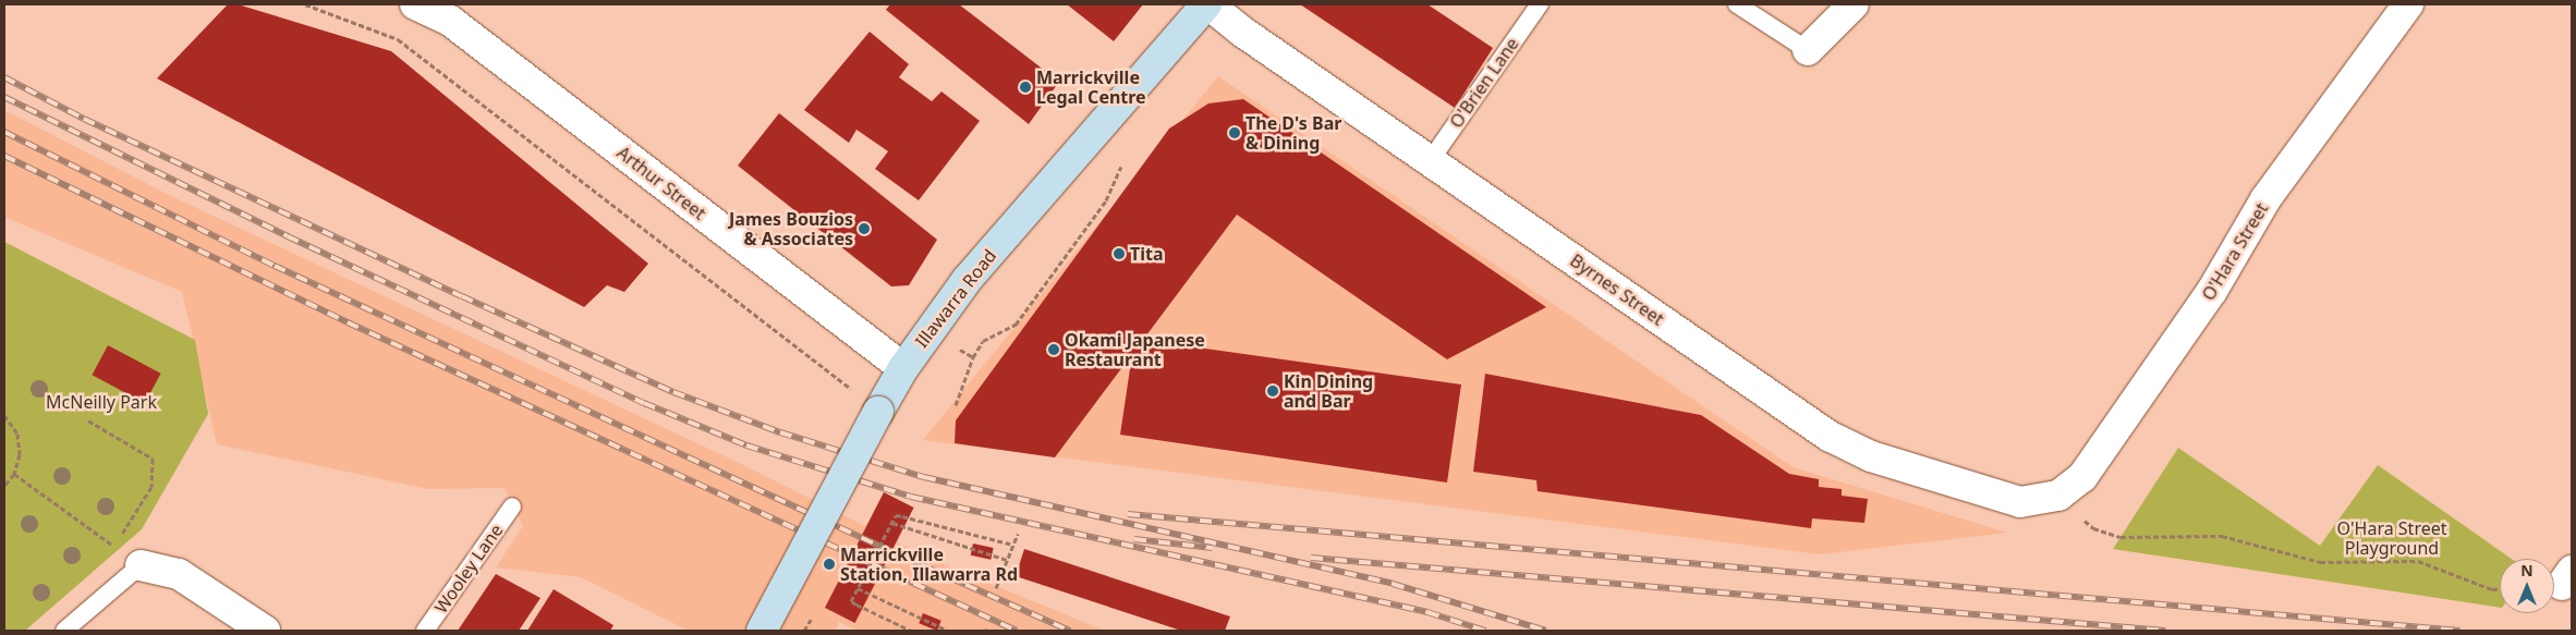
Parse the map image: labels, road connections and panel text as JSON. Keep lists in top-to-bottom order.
{
  "streets": {
    "main road": ["Illawarra Road"],
    "street": ["Arthur Street", "O'Hara Street", "Byrnes Street"],
    "lane": ["O'Brien Lane", "Wooley Lane"]
  },
  "crossings": [
    ["O'Brien Lane", "Byrnes Street"],
    ["Arthur Street", "Illawarra Road"],
    ["O'Hara Street", "Byrnes Street"],
    ["Byrnes Street", "Illawarra Road"]
  ],
  "parks": ["McNeilly Park", "O'Hara Street Playground"],
  "places": [
    "Marrickville Legal Centre",
    "The D's Bar & Dining",
    "James Bouzios & Associates",
    "Tita",
    "Okami Japanese Restaurant",
    "Kin Dining and Bar",
    "Marrickville Station, Illawarra Rd"
  ],
  "north": "top"
}
